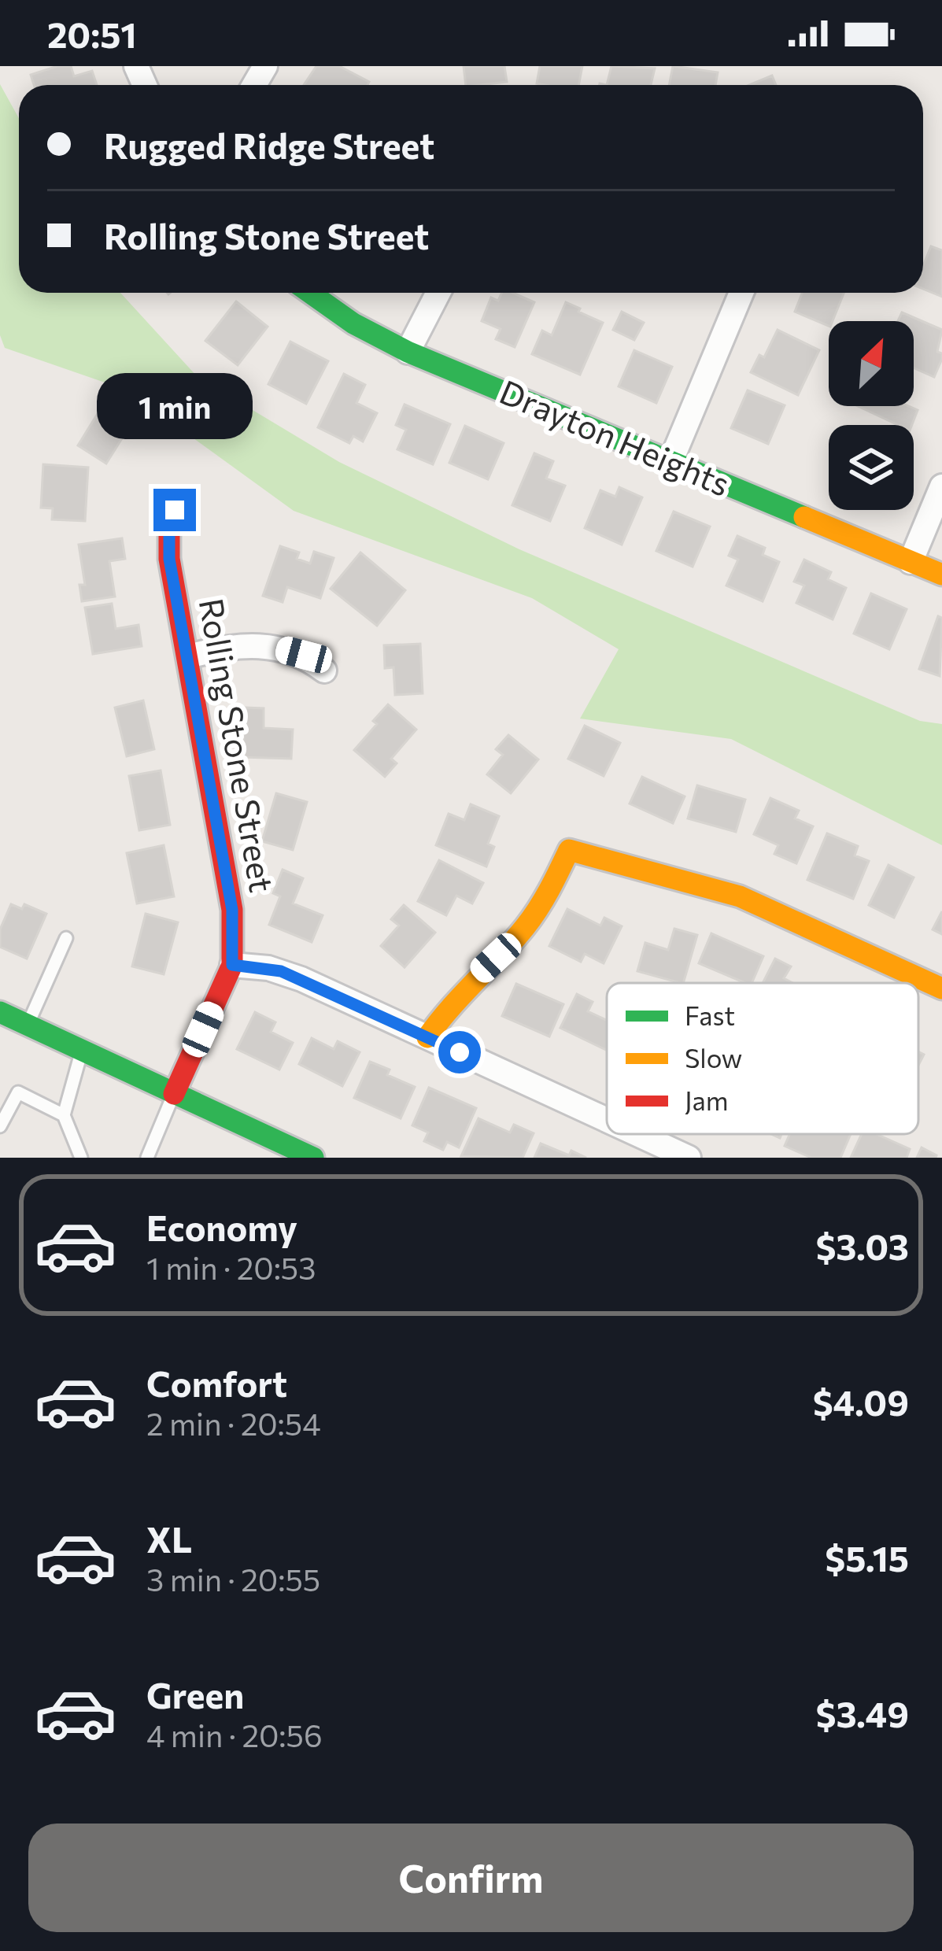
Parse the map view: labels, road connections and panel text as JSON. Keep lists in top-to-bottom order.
{
  "streets": {
    "street": ["Drayton Heights", "Rolling Stone Street"]
  },
  "legend": ["Fast", "Slow", "Jam"],
  "north": "top right",
  "page": {
    "status": "20:51",
    "banner": ["Rugged Ridge Street", "Rolling Stone Street"],
    "bubble": "1 min",
    "list": [
      {
        "name": "Economy",
        "note": "1 min · 20:53",
        "value": "$3.03"
      },
      {
        "name": "Comfort",
        "note": "2 min · 20:54",
        "value": "$4.09"
      },
      {
        "name": "XL",
        "note": "3 min · 20:55",
        "value": "$5.15"
      },
      {
        "name": "Green",
        "note": "4 min · 20:56",
        "value": "$3.49"
      }
    ],
    "buttons": "Confirm"
  }
}
